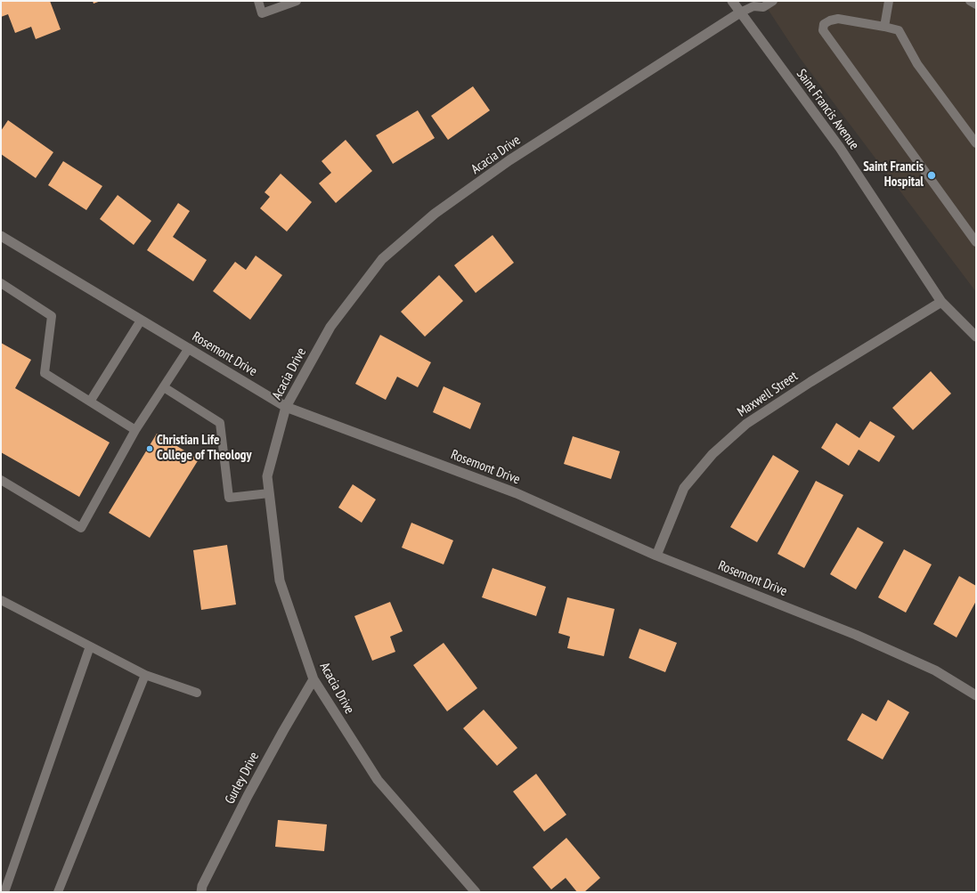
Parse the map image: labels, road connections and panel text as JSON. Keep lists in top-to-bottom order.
{
  "streets": {
    "street": [
      "Saint Francis Avenue",
      "Acacia Drive",
      "Rosemont Drive",
      "Maxwell Street",
      "Gurley Drive"
    ]
  },
  "crossings": [
    ["Saint Francis Avenue", "Acacia Drive"],
    ["Saint Francis Avenue", "Maxwell Street"],
    ["Acacia Drive", "Rosemont Drive"],
    ["Acacia Drive", "Gurley Drive"],
    ["Rosemont Drive", "Maxwell Street"]
  ],
  "places": ["Saint Francis Hospital", "Christian Life College of Theology"]
}
